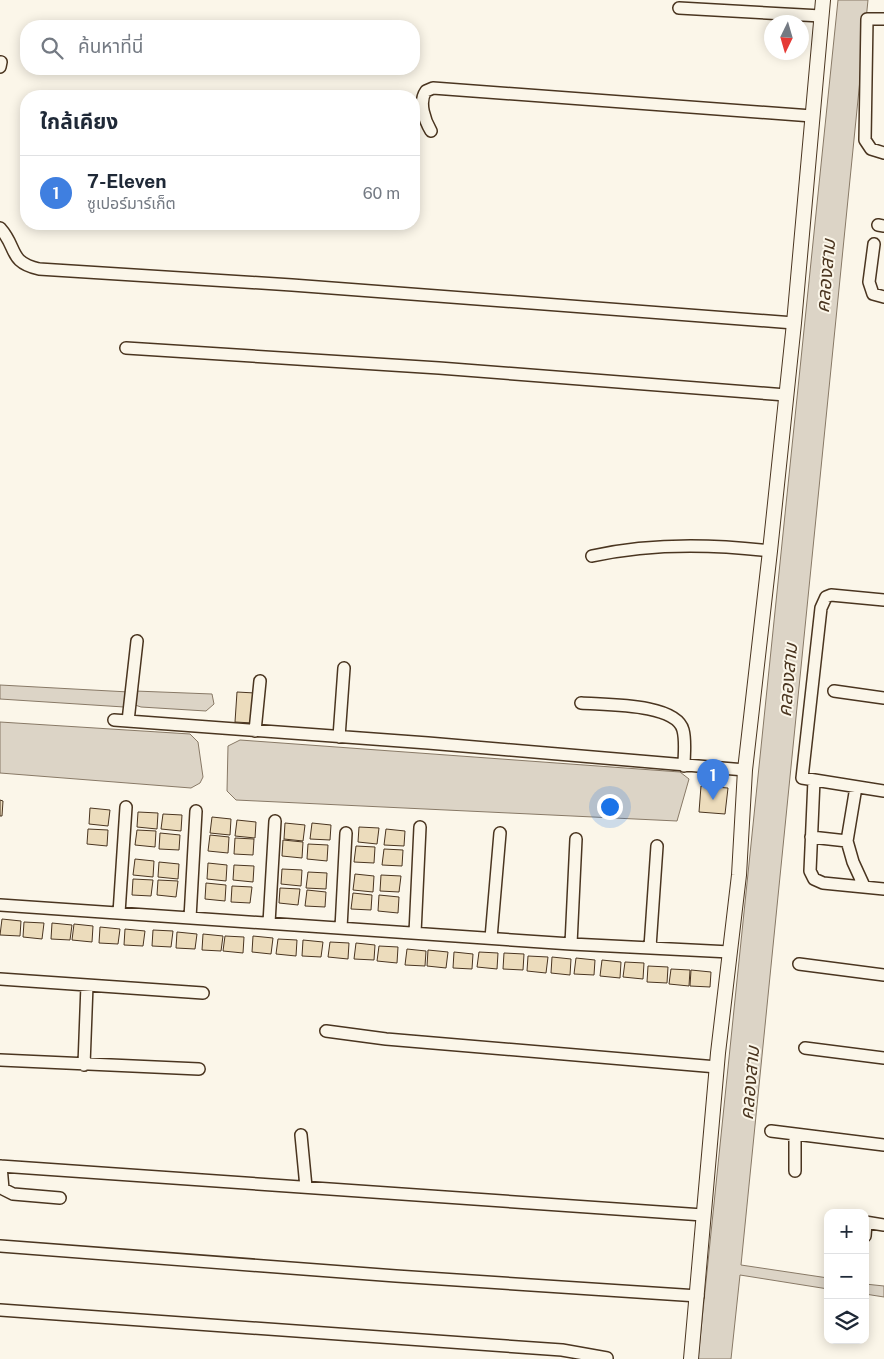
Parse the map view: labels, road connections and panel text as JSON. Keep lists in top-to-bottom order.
{
  "water": ["คลองสาม"],
  "north": "bottom",
  "page": {
    "search": "ค้นหาที่นี่",
    "heading": "ใกล้เคียง",
    "list": [
      {
        "mark": "1",
        "name": "7-Eleven",
        "note": "ซูเปอร์มาร์เก็ต",
        "value": "60 m"
      }
    ],
    "pins": "1",
    "map_buttons": ["+", "−"]
  }
}
